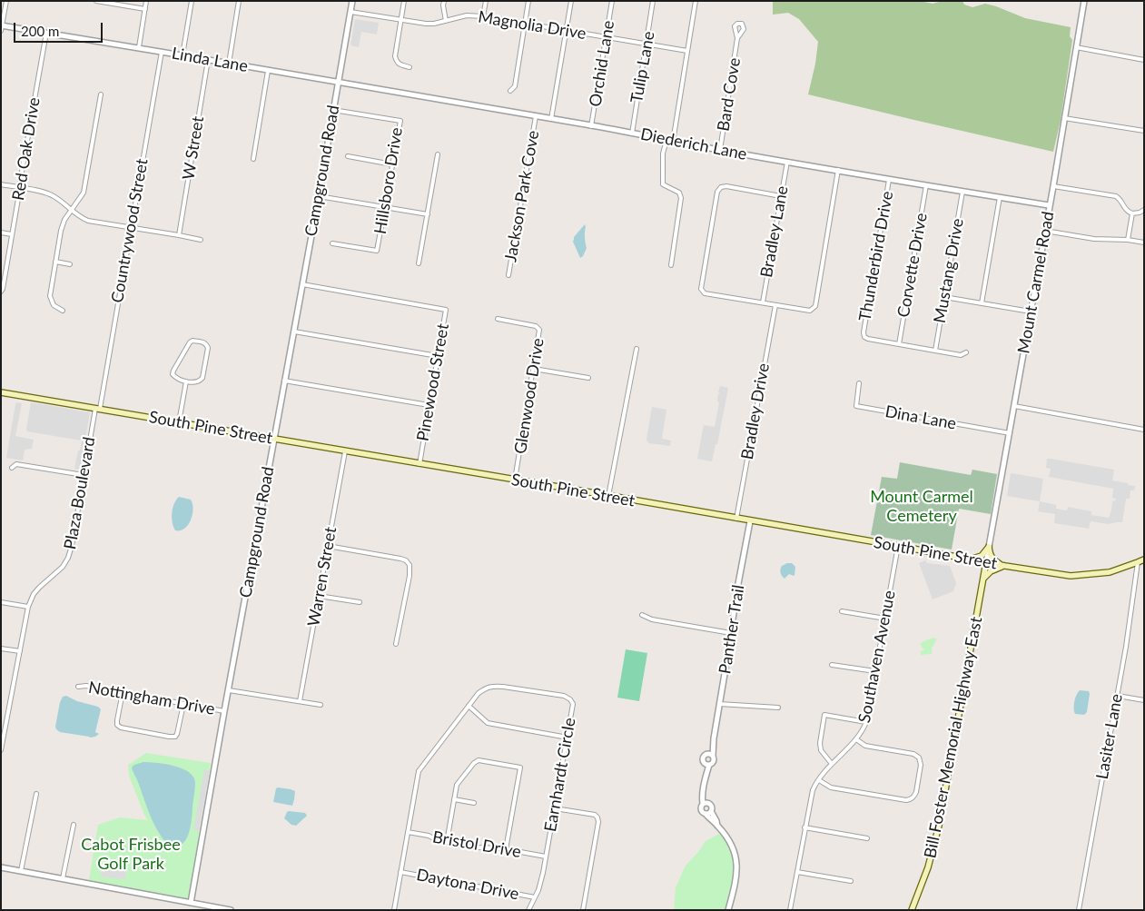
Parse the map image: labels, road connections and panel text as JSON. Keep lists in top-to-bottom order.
{
  "streets": {
    "main road": ["South Pine Street", "Bill Foster Memorial Highway East"],
    "street": [
      "Magnolia Drive",
      "Linda Lane",
      "Orchid Lane",
      "Tulip Lane",
      "Bard Cove",
      "Diederich Lane",
      "W Street",
      "Red Oak Drive",
      "Campground Road",
      "Hillsboro Drive",
      "Jackson Park Cove",
      "Countrywood Street",
      "Bradley Lane",
      "Thunderbird Drive",
      "Corvette Drive",
      "Mustang Drive",
      "Mount Carmel Road",
      "Pinewood Street",
      "Glenwood Drive",
      "Bradley Drive",
      "Dina Lane",
      "Plaza Boulevard",
      "Warren Street",
      "Panther Trail",
      "Southaven Avenue",
      "Nottingham Drive",
      "Lasiter Lane",
      "Earnhardt Circle",
      "Bristol Drive",
      "Daytona Drive"
    ]
  },
  "crossings": [
    ["Magnolia Drive", "Orchid Lane"],
    ["Magnolia Drive", "Tulip Lane"],
    ["Magnolia Drive", "Campground Road"],
    ["Linda Lane", "Diederich Lane"],
    ["Linda Lane", "W Street"],
    ["Linda Lane", "Red Oak Drive"],
    ["Linda Lane", "Campground Road"],
    ["Linda Lane", "Countrywood Street"],
    ["Orchid Lane", "Diederich Lane"],
    ["Tulip Lane", "Diederich Lane"],
    ["Bard Cove", "Diederich Lane"],
    ["Diederich Lane", "Campground Road"],
    ["Diederich Lane", "Jackson Park Cove"],
    ["Diederich Lane", "Bradley Lane"],
    ["Diederich Lane", "Thunderbird Drive"],
    ["Diederich Lane", "Corvette Drive"],
    ["Diederich Lane", "Mustang Drive"],
    ["Diederich Lane", "Mount Carmel Road"],
    ["Campground Road", "Hillsboro Drive"],
    ["Campground Road", "Pinewood Street"],
    ["Campground Road", "South Pine Street"],
    ["Campground Road", "Nottingham Drive"],
    ["Countrywood Street", "South Pine Street"],
    ["Countrywood Street", "Plaza Boulevard"],
    ["Thunderbird Drive", "Corvette Drive"],
    ["Thunderbird Drive", "Mustang Drive"],
    ["Mount Carmel Road", "Dina Lane"],
    ["Mount Carmel Road", "South Pine Street"],
    ["Mount Carmel Road", "Bill Foster Memorial Highway East"],
    ["Pinewood Street", "South Pine Street"],
    ["Glenwood Drive", "South Pine Street"],
    ["Bradley Drive", "South Pine Street"],
    ["South Pine Street", "Plaza Boulevard"],
    ["South Pine Street", "Warren Street"],
    ["South Pine Street", "Panther Trail"],
    ["South Pine Street", "Southaven Avenue"],
    ["South Pine Street", "Lasiter Lane"],
    ["South Pine Street", "Bill Foster Memorial Highway East"],
    ["Earnhardt Circle", "Bristol Drive"],
    ["Earnhardt Circle", "Daytona Drive"]
  ],
  "parks": ["Mount Carmel Cemetery", "Cabot Frisbee Golf Park"],
  "scale_bar": "200 m"
}
